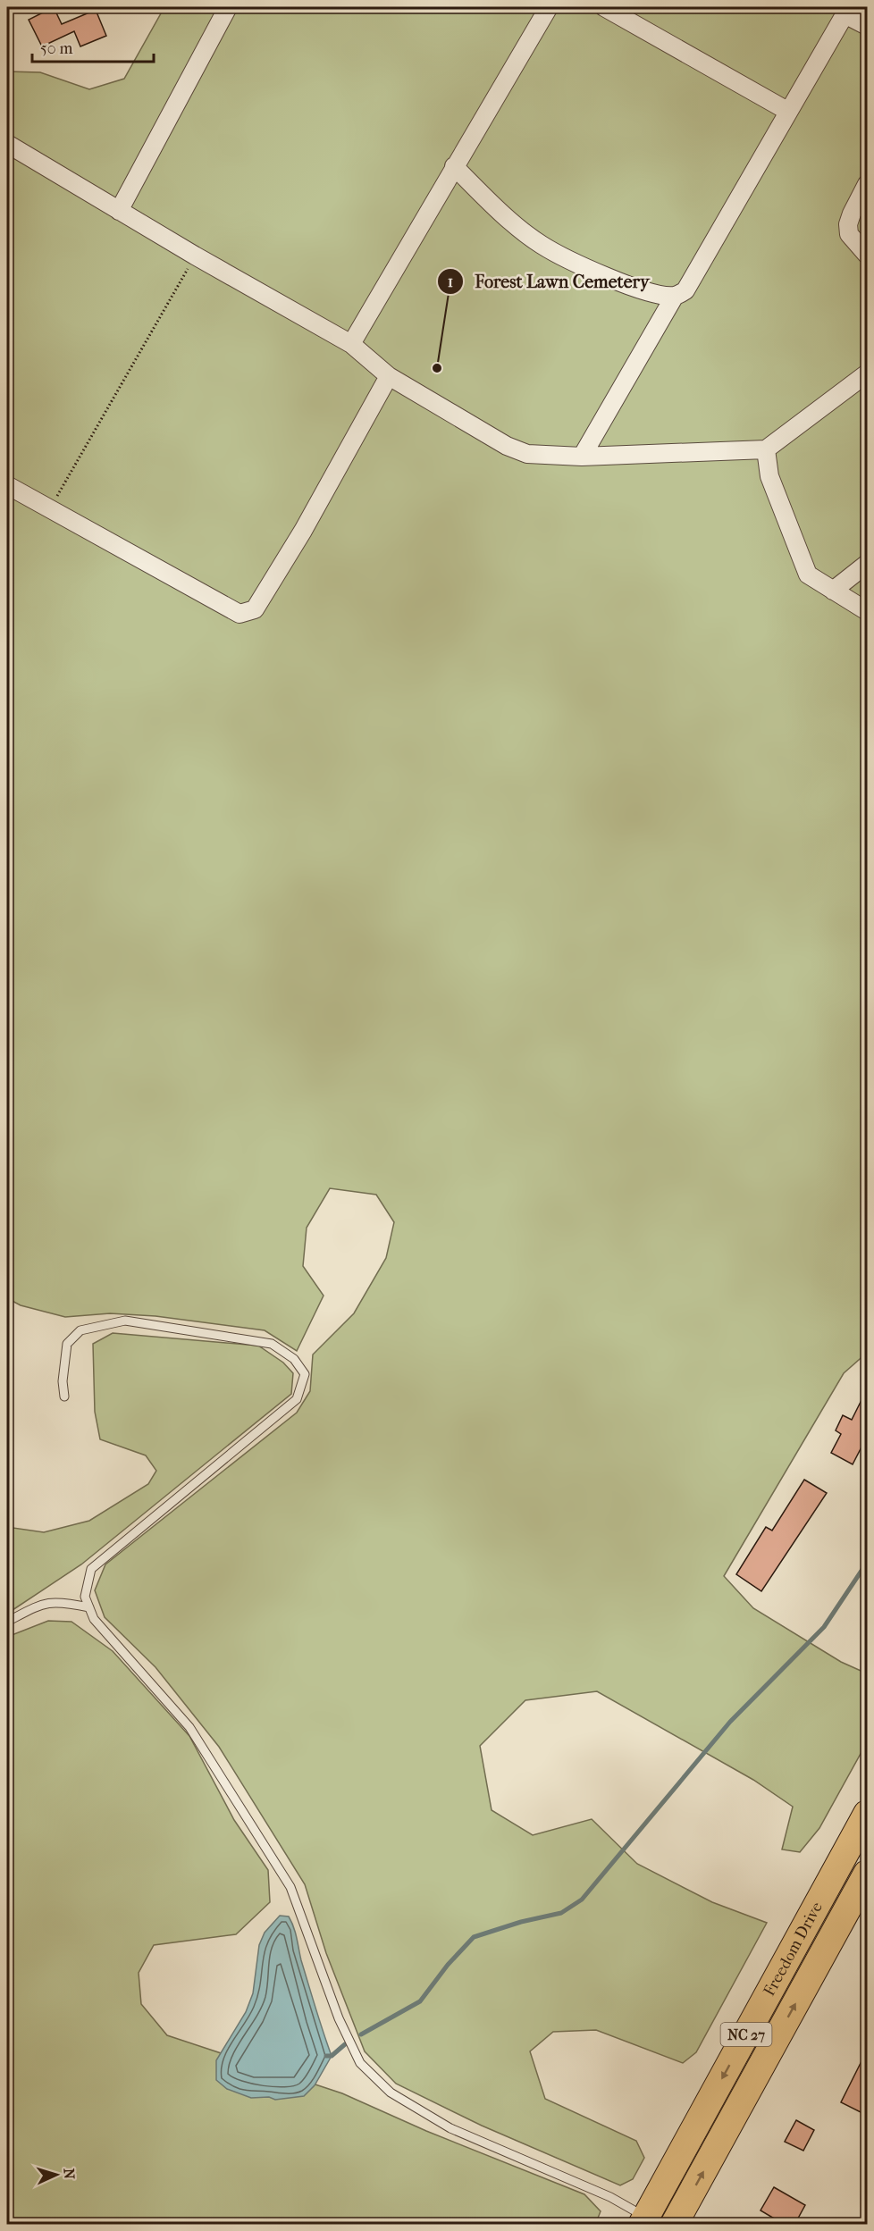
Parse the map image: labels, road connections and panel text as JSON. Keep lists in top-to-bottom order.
{
  "streets": {
    "main road": ["Freedom Drive", "NC 27"]
  },
  "places": ["Forest Lawn Cemetery"],
  "scale_bar": "50 m",
  "north": "right"
}
